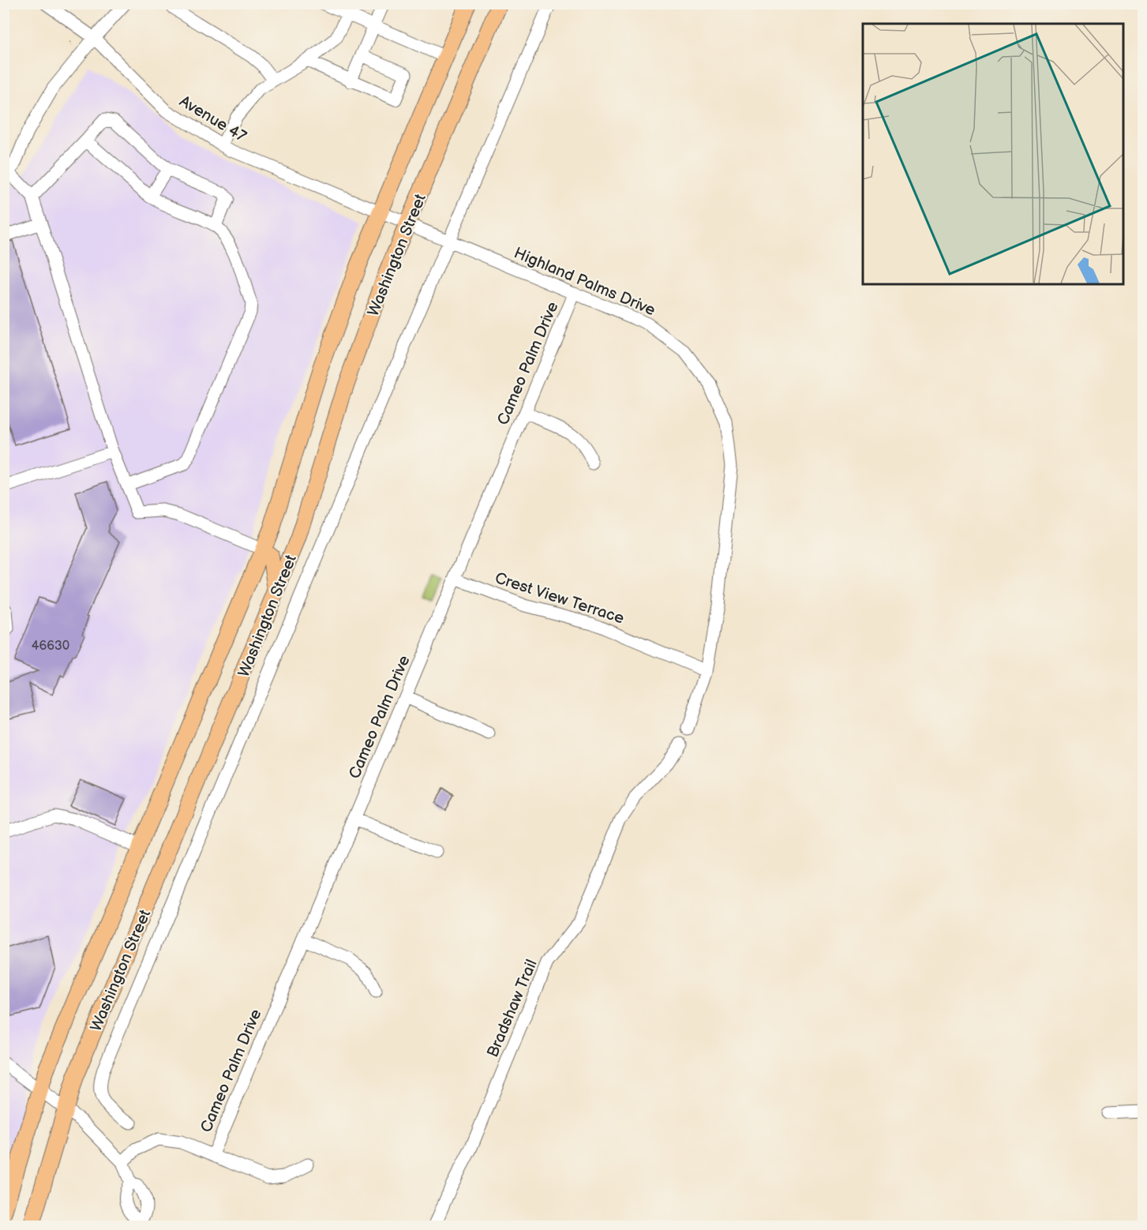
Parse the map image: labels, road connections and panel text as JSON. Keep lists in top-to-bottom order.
{
  "streets": {
    "main road": ["Washington Street"],
    "street": [
      "Avenue 47",
      "Highland Palms Drive",
      "Cameo Palm Drive",
      "Crest View Terrace",
      "Bradshaw Trail"
    ]
  },
  "crossings": [
    ["Avenue 47", "Washington Street"],
    ["Avenue 47", "Highland Palms Drive"],
    ["Washington Street", "Highland Palms Drive"],
    ["Highland Palms Drive", "Cameo Palm Drive"],
    ["Highland Palms Drive", "Crest View Terrace"],
    ["Cameo Palm Drive", "Crest View Terrace"]
  ],
  "house_numbers": ["46630"]
}
